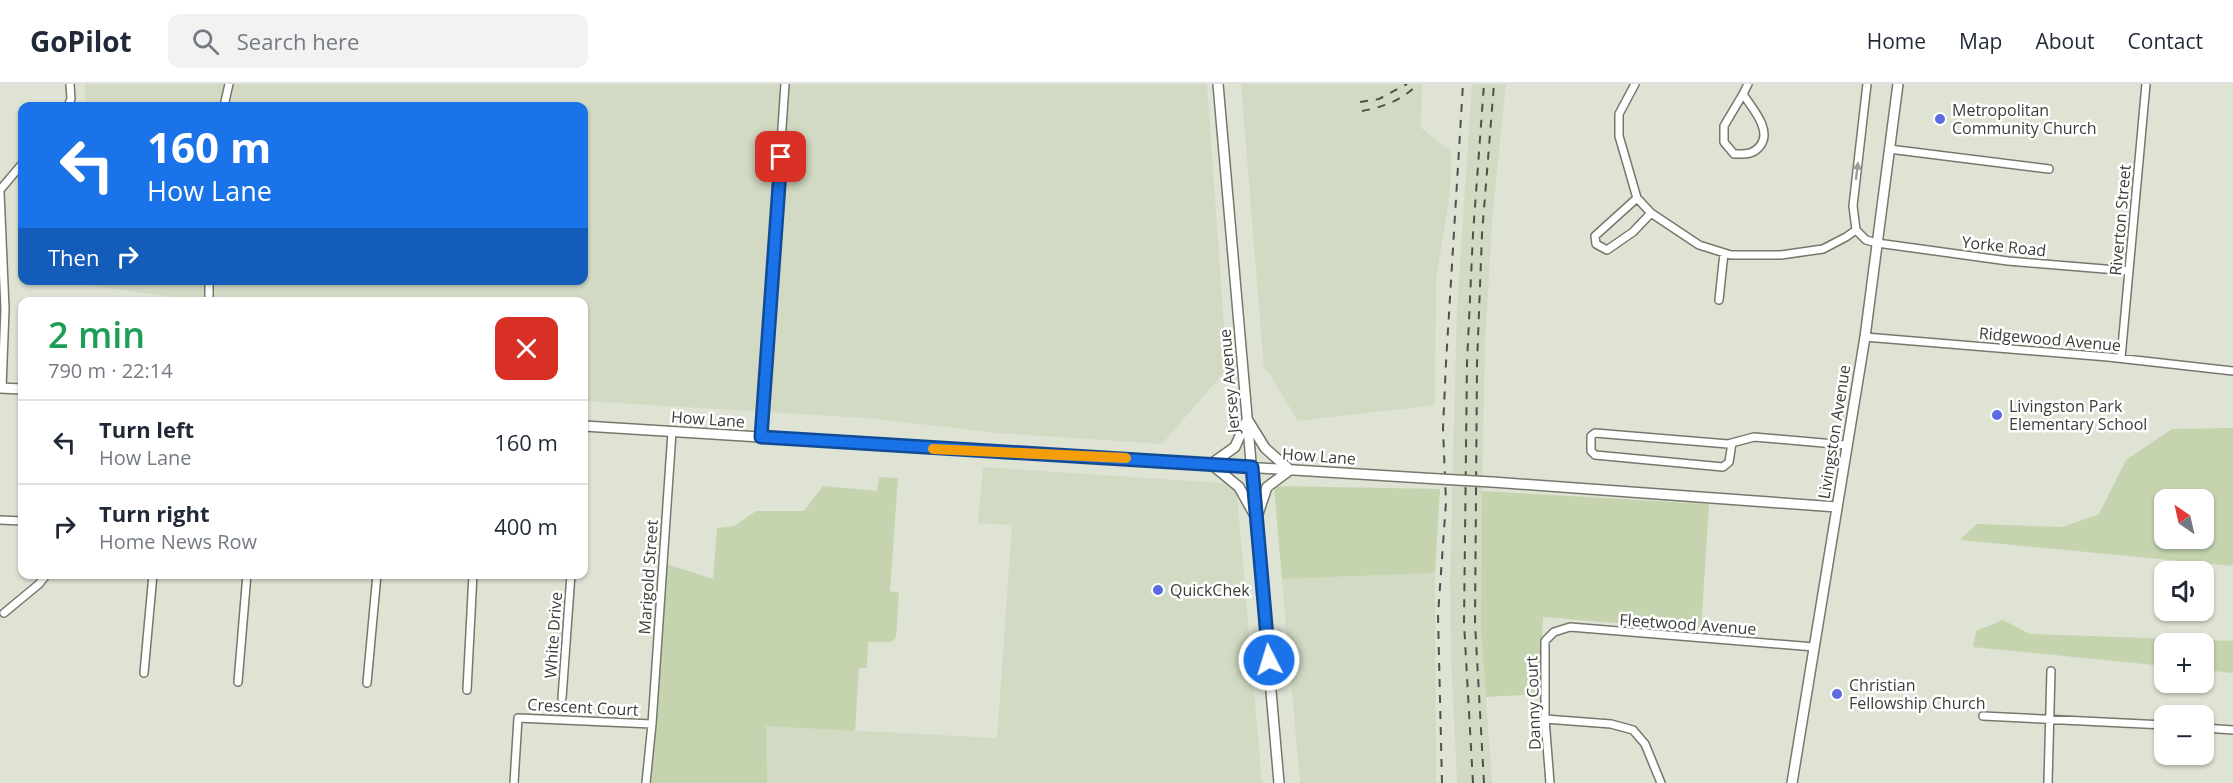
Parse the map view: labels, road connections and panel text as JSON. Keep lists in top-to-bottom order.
{
  "streets": {
    "main road": ["Jersey Avenue", "How Lane", "Livingston Avenue"],
    "street": [
      "Riverton Street",
      "Yorke Road",
      "Ridgewood Avenue",
      "Marigold Street",
      "Fleetwood Avenue",
      "White Drive",
      "Danny Court",
      "Crescent Court"
    ]
  },
  "crossings": [
    ["Riverton Street", "Yorke Road"],
    ["Riverton Street", "Ridgewood Avenue"],
    ["Yorke Road", "Livingston Avenue"],
    ["Ridgewood Avenue", "Livingston Avenue"],
    ["Jersey Avenue", "How Lane"],
    ["How Lane", "Livingston Avenue"],
    ["How Lane", "Marigold Street"],
    ["Livingston Avenue", "Fleetwood Avenue"],
    ["Marigold Street", "Crescent Court"],
    ["Fleetwood Avenue", "Danny Court"]
  ],
  "places": [
    "Metropolitan Community Church",
    "Livingston Park Elementary School",
    "QuickChek",
    "Christian Fellowship Church"
  ],
  "north": "top left",
  "page": {
    "header": "GoPilot",
    "search": "Search here",
    "nav": [
      "Home",
      "Map",
      "About",
      "Contact"
    ],
    "turn": ["160 m", "How Lane"],
    "then": "Then",
    "heading": ["2 min", "790 m · 22:14"],
    "list": [
      {
        "name": "Turn left",
        "note": "How Lane",
        "value": "160 m"
      },
      {
        "name": "Turn right",
        "note": "Home News Row",
        "value": "400 m"
      }
    ],
    "map_buttons": ["+", "−"]
  }
}
